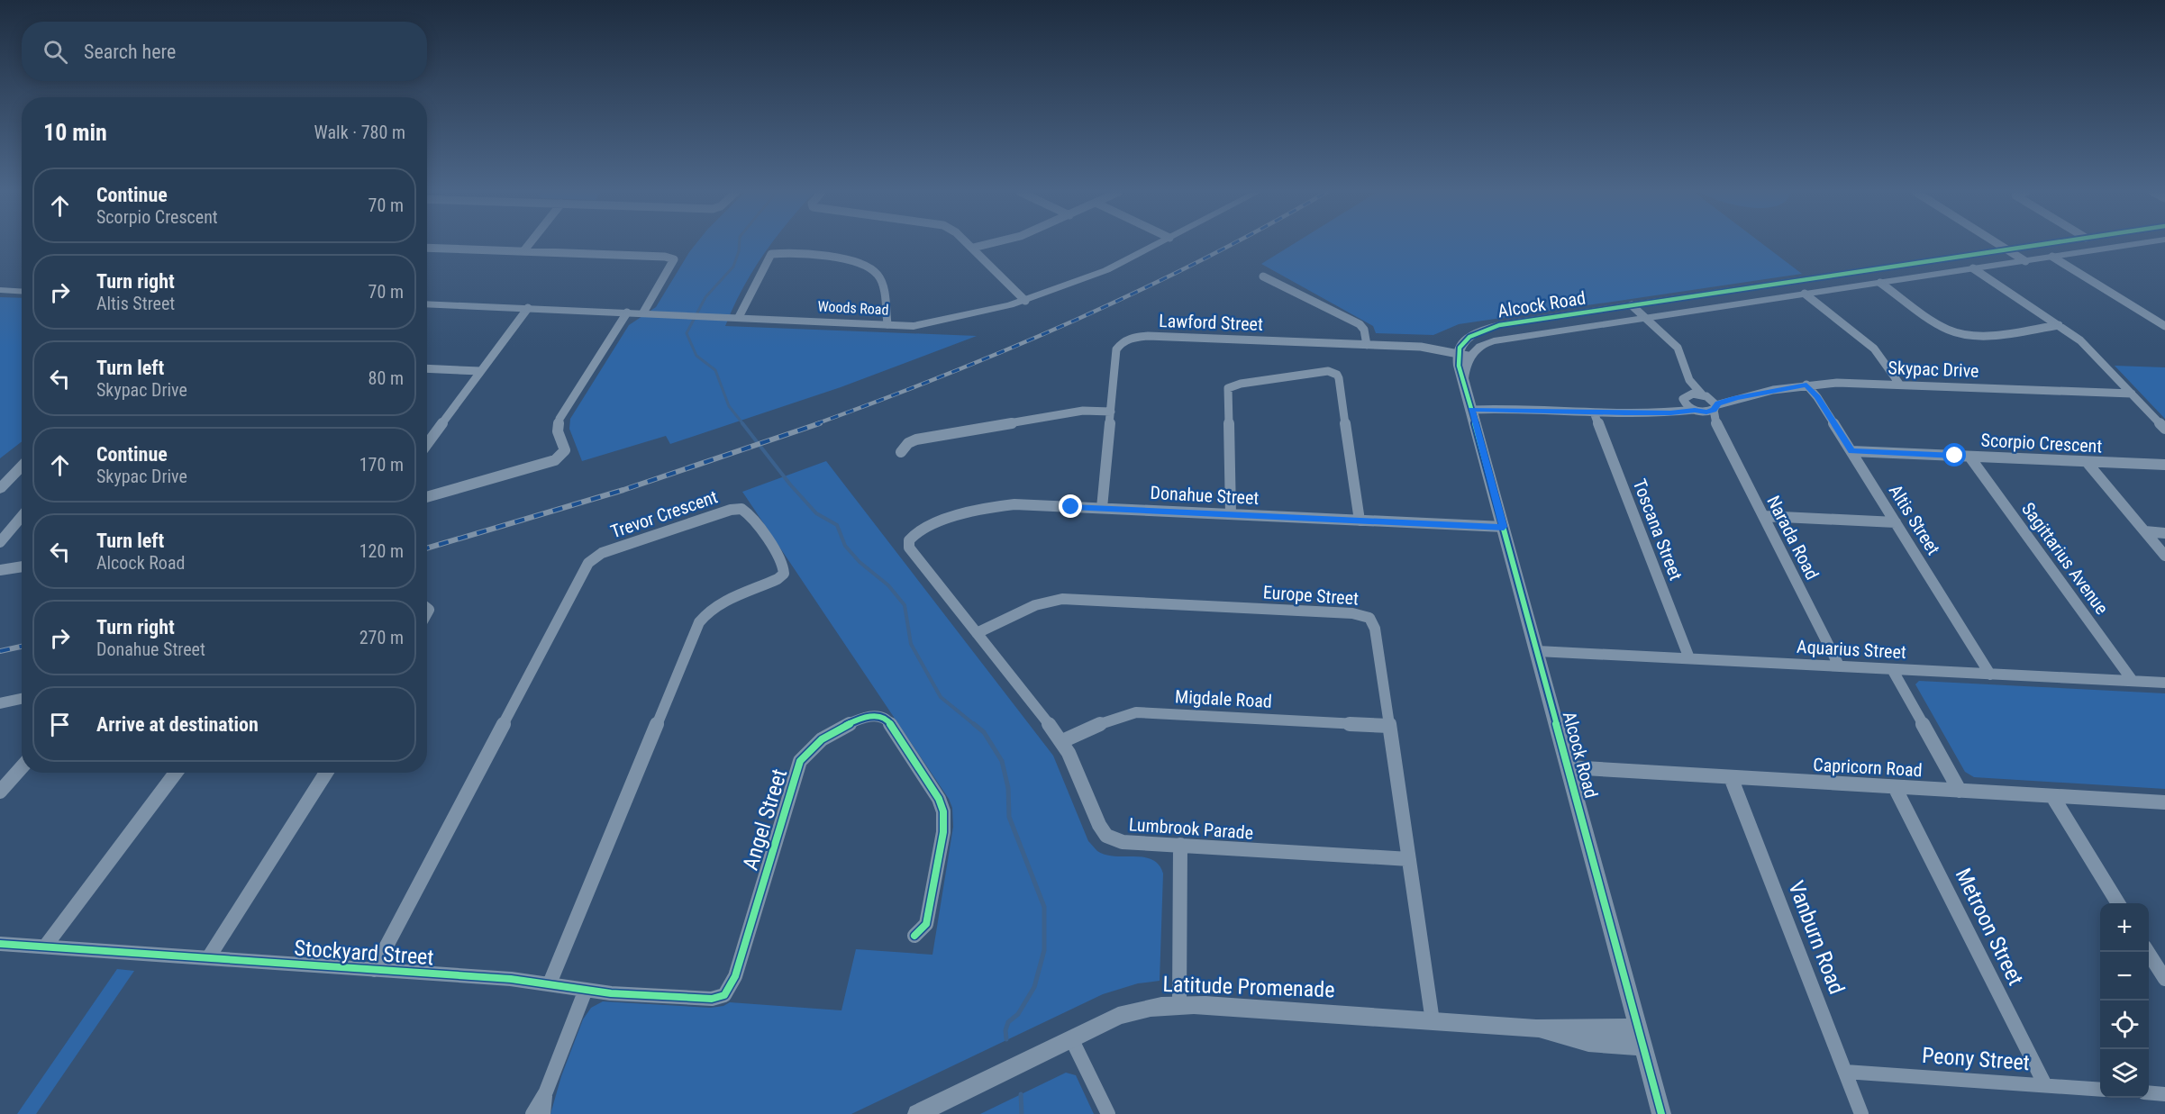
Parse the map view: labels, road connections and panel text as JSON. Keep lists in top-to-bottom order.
{
  "streets": {
    "street": [
      "Alcock Road",
      "Woods Road",
      "Lawford Street",
      "Skypac Drive",
      "Scorpio Crescent",
      "Donahue Street",
      "Trevor Crescent",
      "Altis Street",
      "Toscana Street",
      "Narada Road",
      "Sagittarius Avenue",
      "Europe Street",
      "Aquarius Street",
      "Migdale Road",
      "Capricorn Road",
      "Angel Street",
      "Lumbrook Parade",
      "Metroon Street",
      "Vanburn Road",
      "Stockyard Street",
      "Latitude Promenade",
      "Peony Street"
    ]
  },
  "crossings": [
    ["Alcock Road", "Lawford Street"],
    ["Alcock Road", "Donahue Street"],
    ["Alcock Road", "Aquarius Street"],
    ["Alcock Road", "Capricorn Road"],
    ["Alcock Road", "Latitude Promenade"],
    ["Lawford Street", "Donahue Street"],
    ["Skypac Drive", "Altis Street"],
    ["Skypac Drive", "Narada Road"],
    ["Scorpio Crescent", "Altis Street"],
    ["Scorpio Crescent", "Sagittarius Avenue"],
    ["Donahue Street", "Lumbrook Parade"],
    ["Trevor Crescent", "Stockyard Street"],
    ["Altis Street", "Aquarius Street"],
    ["Toscana Street", "Aquarius Street"],
    ["Narada Road", "Aquarius Street"],
    ["Sagittarius Avenue", "Aquarius Street"],
    ["Europe Street", "Migdale Road"],
    ["Europe Street", "Lumbrook Parade"],
    ["Europe Street", "Latitude Promenade"],
    ["Migdale Road", "Lumbrook Parade"],
    ["Capricorn Road", "Metroon Street"],
    ["Capricorn Road", "Vanburn Road"],
    ["Angel Street", "Stockyard Street"],
    ["Metroon Street", "Peony Street"],
    ["Vanburn Road", "Peony Street"]
  ],
  "page": {
    "search": "Search here",
    "heading": ["10 min", "Walk · 780 m"],
    "list": [
      ["Continue", "Scorpio Crescent", "70 m"],
      ["Turn right", "Altis Street", "70 m"],
      ["Turn left", "Skypac Drive", "80 m"],
      ["Continue", "Skypac Drive", "170 m"],
      ["Turn left", "Alcock Road", "120 m"],
      ["Turn right", "Donahue Street", "270 m"],
      "Arrive at destination"
    ],
    "map_buttons": ["+", "−"]
  }
}
